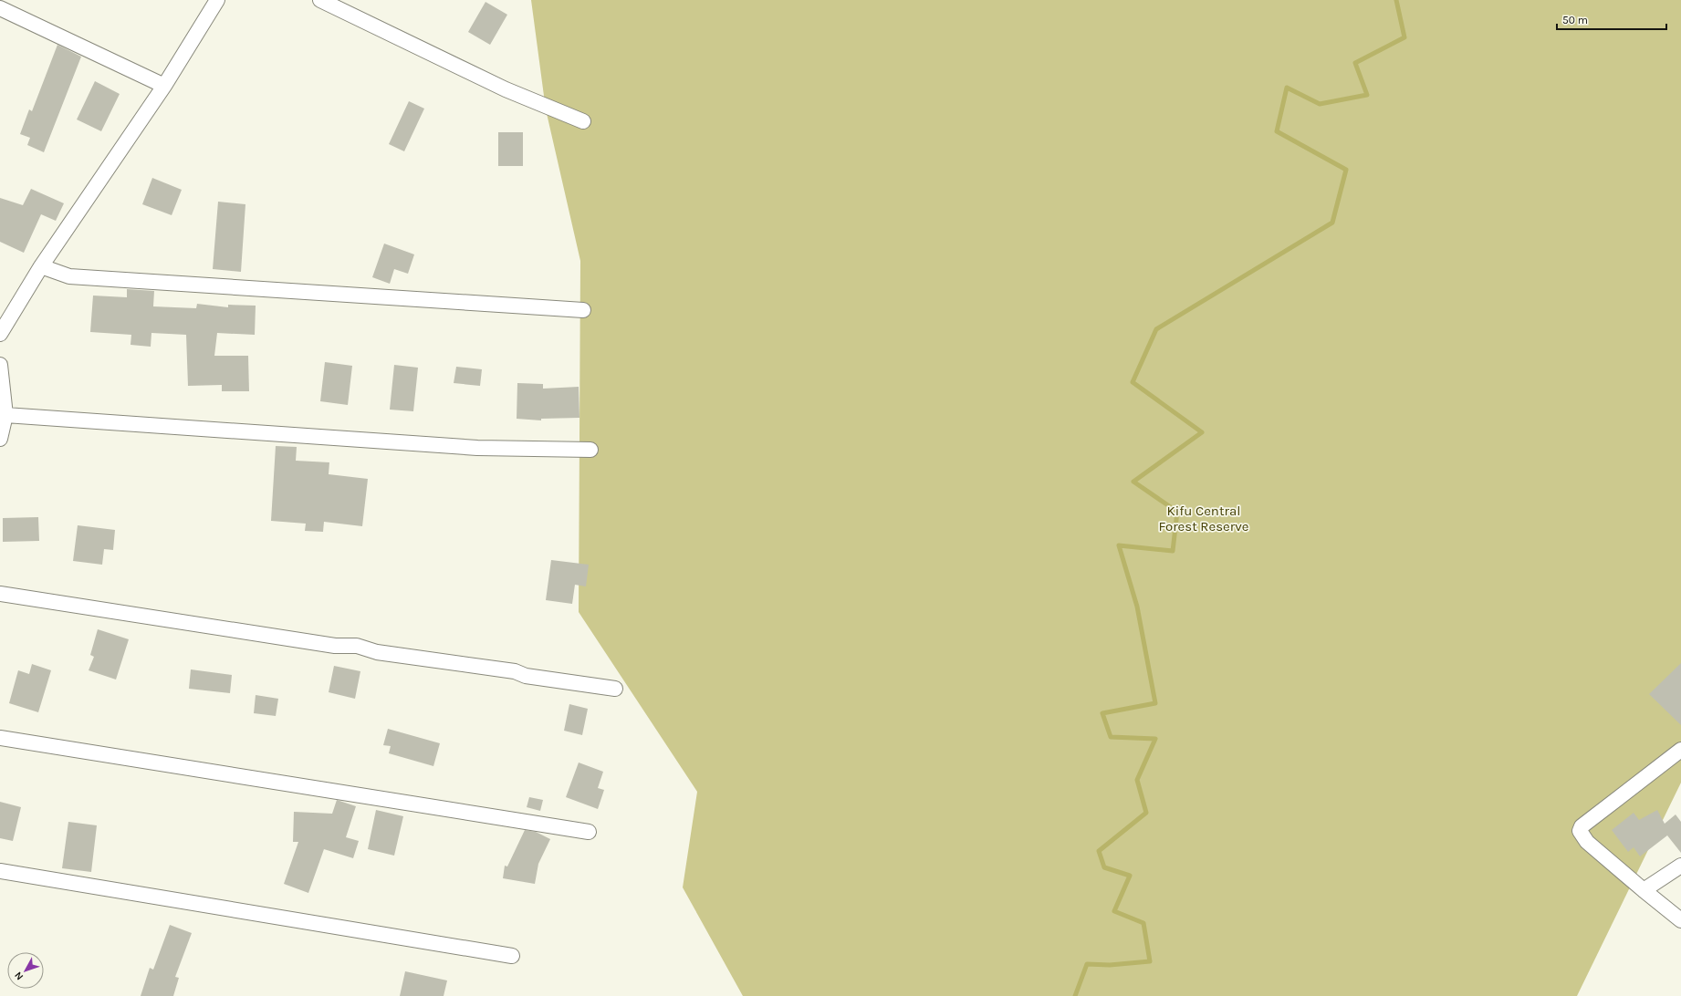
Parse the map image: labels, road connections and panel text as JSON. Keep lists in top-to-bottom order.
{
  "parks": ["Kifu Central Forest Reserve"],
  "scale_bar": "50 m",
  "north": "bottom left"
}
